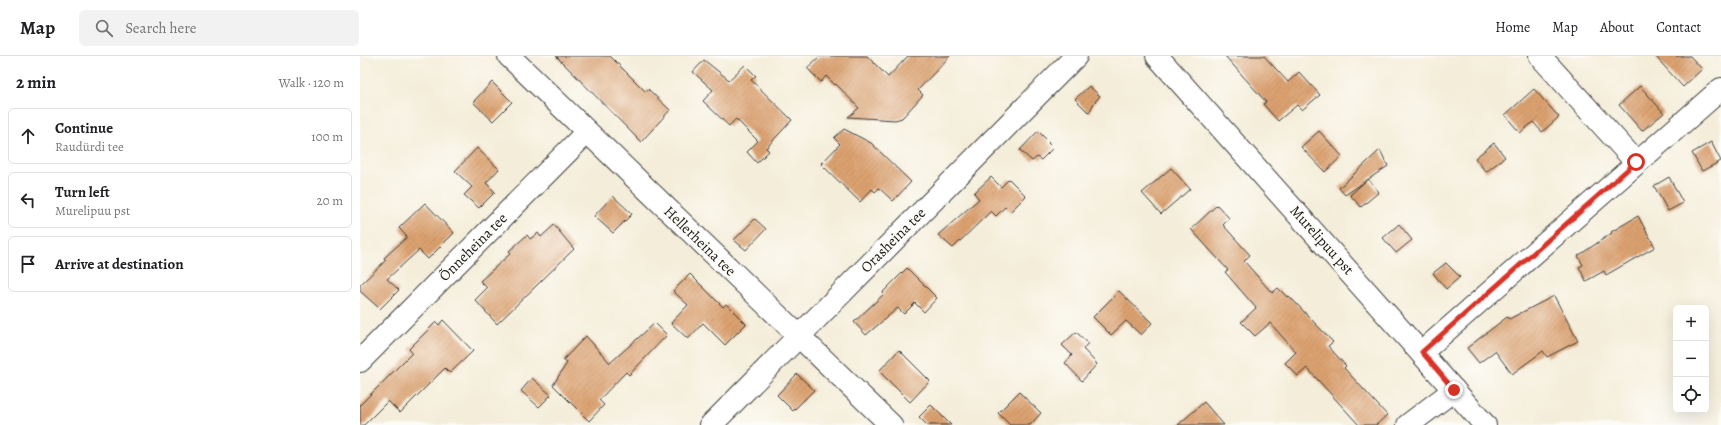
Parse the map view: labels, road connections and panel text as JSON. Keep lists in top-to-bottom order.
{
  "streets": {
    "street": [
      "Orasheina tee",
      "Murelipuu pst",
      "Hellerheina tee",
      "Õnneheina tee"
    ]
  },
  "crossings": [
    ["Orasheina tee", "Hellerheina tee"],
    ["Hellerheina tee", "Õnneheina tee"]
  ],
  "page": {
    "header": "Map",
    "search": "Search here",
    "nav": [
      "Home",
      "Map",
      "About",
      "Contact"
    ],
    "heading": ["2 min", "Walk · 120 m"],
    "list": [
      ["Continue", "Raudürdi tee", "100 m"],
      ["Turn left", "Murelipuu pst", "20 m"],
      "Arrive at destination"
    ],
    "map_buttons": ["+", "−"]
  }
}
